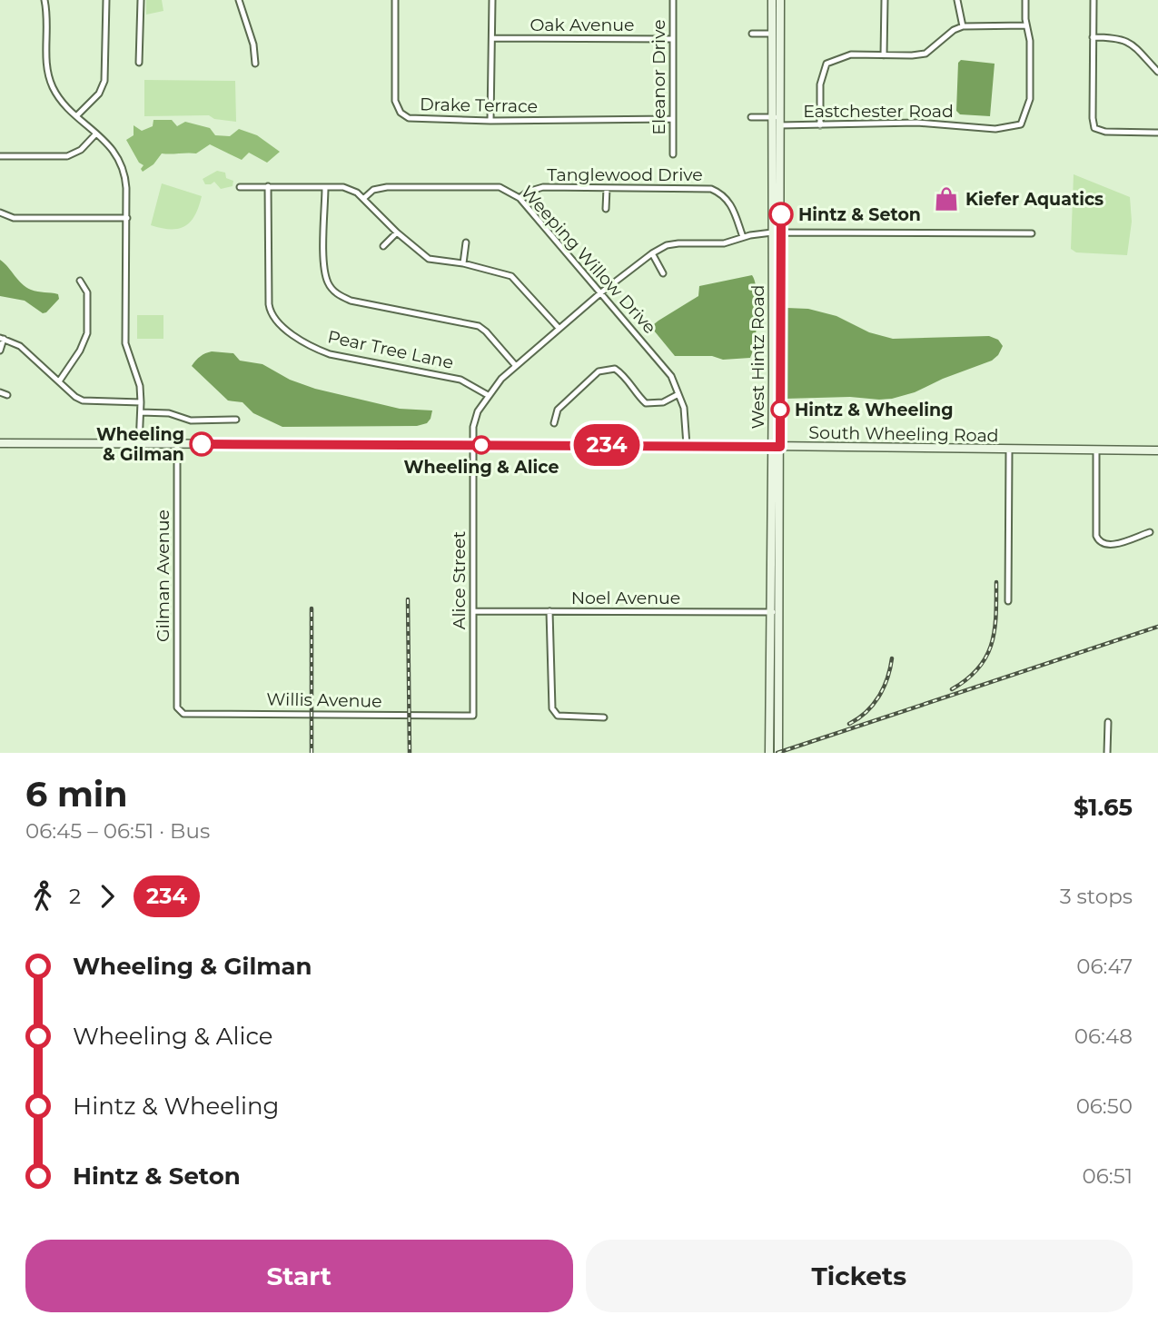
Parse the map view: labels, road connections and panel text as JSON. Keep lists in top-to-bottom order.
{
  "streets": {
    "main road": ["West Hintz Road", "South Wheeling Road"],
    "street": [
      "Oak Avenue",
      "Eleanor Drive",
      "Drake Terrace",
      "Eastchester Road",
      "Tanglewood Drive",
      "Weeping Willow Drive",
      "Pear Tree Lane",
      "Gilman Avenue",
      "Alice Street",
      "Noel Avenue",
      "Willis Avenue"
    ]
  },
  "crossings": [
    ["Oak Avenue", "Eleanor Drive"],
    ["Eleanor Drive", "Drake Terrace"],
    ["Eastchester Road", "West Hintz Road"],
    ["Tanglewood Drive", "Weeping Willow Drive"],
    ["Tanglewood Drive", "Alice Street"],
    ["Weeping Willow Drive", "South Wheeling Road"],
    ["Weeping Willow Drive", "Alice Street"],
    ["Pear Tree Lane", "Alice Street"],
    ["West Hintz Road", "South Wheeling Road"],
    ["West Hintz Road", "Alice Street"],
    ["West Hintz Road", "Noel Avenue"],
    ["South Wheeling Road", "Gilman Avenue"],
    ["South Wheeling Road", "Alice Street"],
    ["Gilman Avenue", "Willis Avenue"],
    ["Alice Street", "Noel Avenue"],
    ["Alice Street", "Willis Avenue"]
  ],
  "places": {
    "shop": ["Kiefer Aquatics"],
    "other": [
      "Hintz & Seton",
      "Hintz & Wheeling",
      "Wheeling & Gilman",
      "Wheeling & Alice"
    ]
  },
  "lines": ["bus line 234"],
  "page": {
    "on_map": "234",
    "heading": ["6 min", "06:45 – 06:51 · Bus", "$1.65"],
    "legs": ["2", "234", "3 stops"],
    "list": [
      {
        "name": "Wheeling & Gilman",
        "value": "06:47"
      },
      {
        "name": "Wheeling & Alice",
        "value": "06:48"
      },
      {
        "name": "Hintz & Wheeling",
        "value": "06:50"
      },
      {
        "name": "Hintz & Seton",
        "value": "06:51"
      }
    ],
    "buttons": ["Start", "Tickets"]
  }
}
